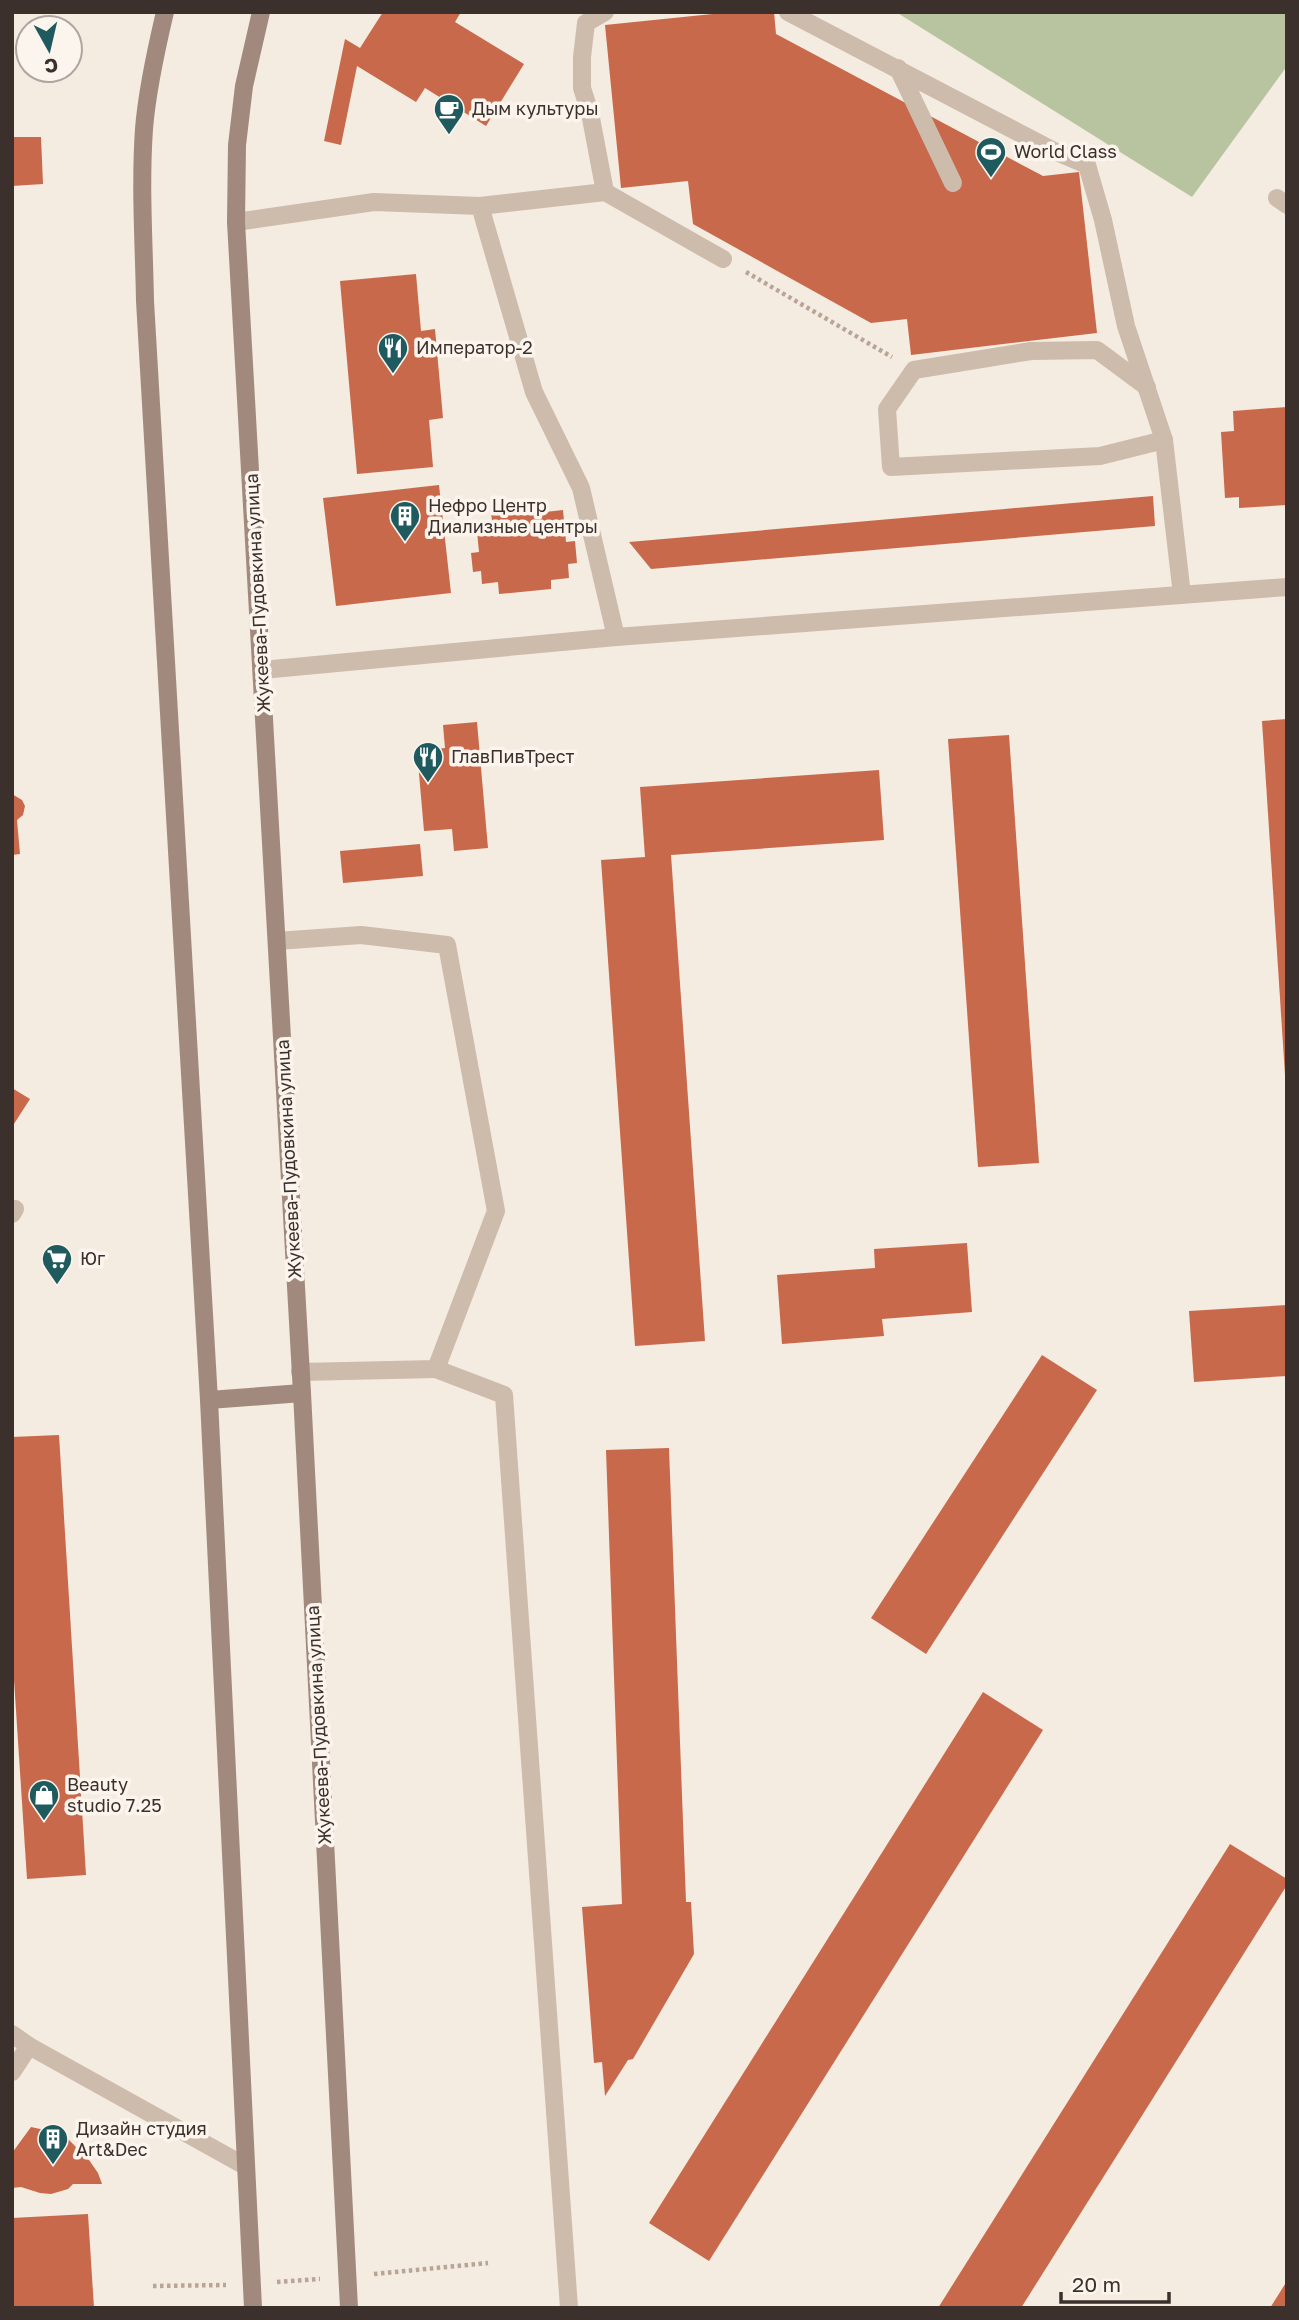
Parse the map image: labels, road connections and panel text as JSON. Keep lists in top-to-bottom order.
{
  "streets": {
    "main road": ["Жукеева-Пудовкина улица"]
  },
  "places": {
    "cafe": ["Дым культуры"],
    "sports": ["World Class"],
    "restaurant": ["Император-2", "ГлавПивТрест"],
    "building": ["Нефро Центр Диализные центры", "Дизайн студия Art&Dec"],
    "supermarket": ["Юг"],
    "shop": ["Beauty studio 7.25"]
  },
  "scale_bar": "20 m",
  "north": "bottom"
}
